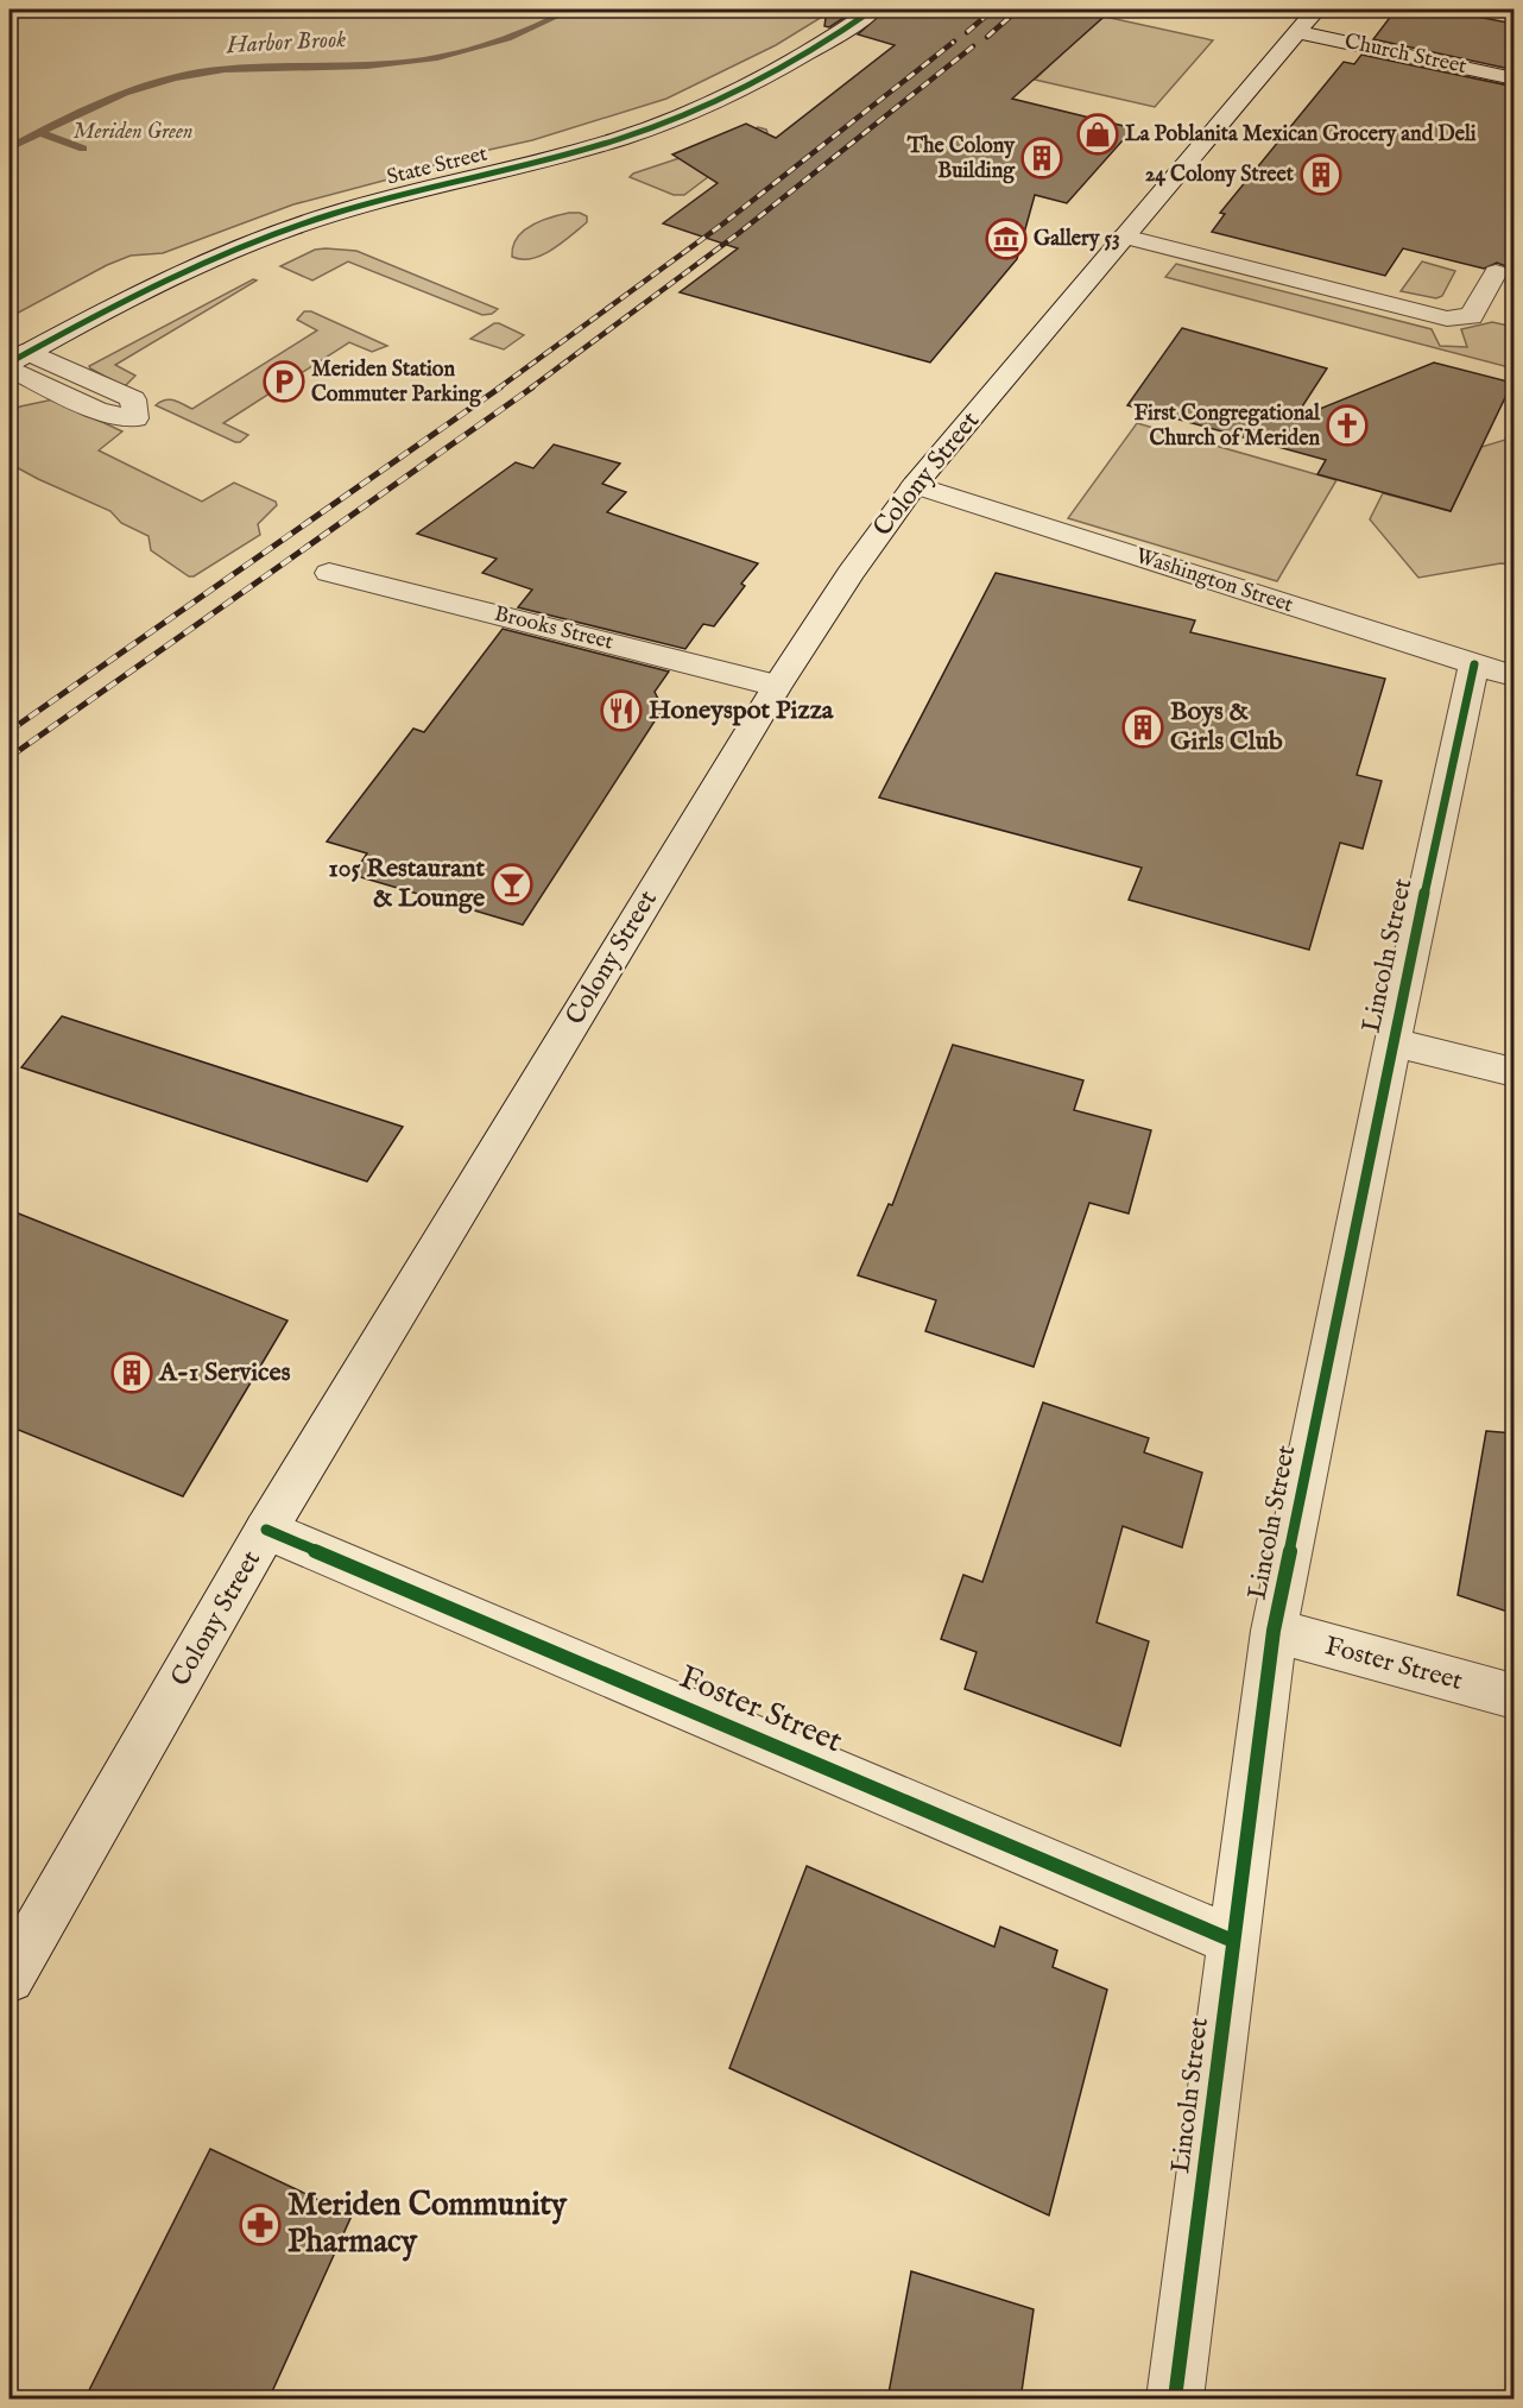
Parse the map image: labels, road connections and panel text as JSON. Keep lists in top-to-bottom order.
{
  "streets": {
    "street": [
      "Church Street",
      "State Street",
      "Colony Street",
      "Washington Street",
      "Brooks Street",
      "Lincoln Street",
      "Foster Street"
    ]
  },
  "crossings": [
    ["Church Street", "Colony Street"],
    ["Colony Street", "Washington Street"],
    ["Colony Street", "Brooks Street"],
    ["Colony Street", "Foster Street"],
    ["Washington Street", "Lincoln Street"],
    ["Lincoln Street", "Foster Street"]
  ],
  "water": ["Harbor Brook"],
  "parks": ["Meriden Green"],
  "places": {
    "shop": ["La Poblanita Mexican Grocery and Deli"],
    "building": [
      "The Colony Building",
      "24 Colony Street",
      "Boys & Girls Club",
      "A-1 Services"
    ],
    "museum": ["Gallery 53"],
    "parking": ["Meriden Station Commuter Parking"],
    "church": ["First Congregational Church of Meriden"],
    "restaurant": ["Honeyspot Pizza"],
    "bar": ["105 Restaurant & Lounge"],
    "pharmacy": ["Meriden Community Pharmacy"]
  }
}
